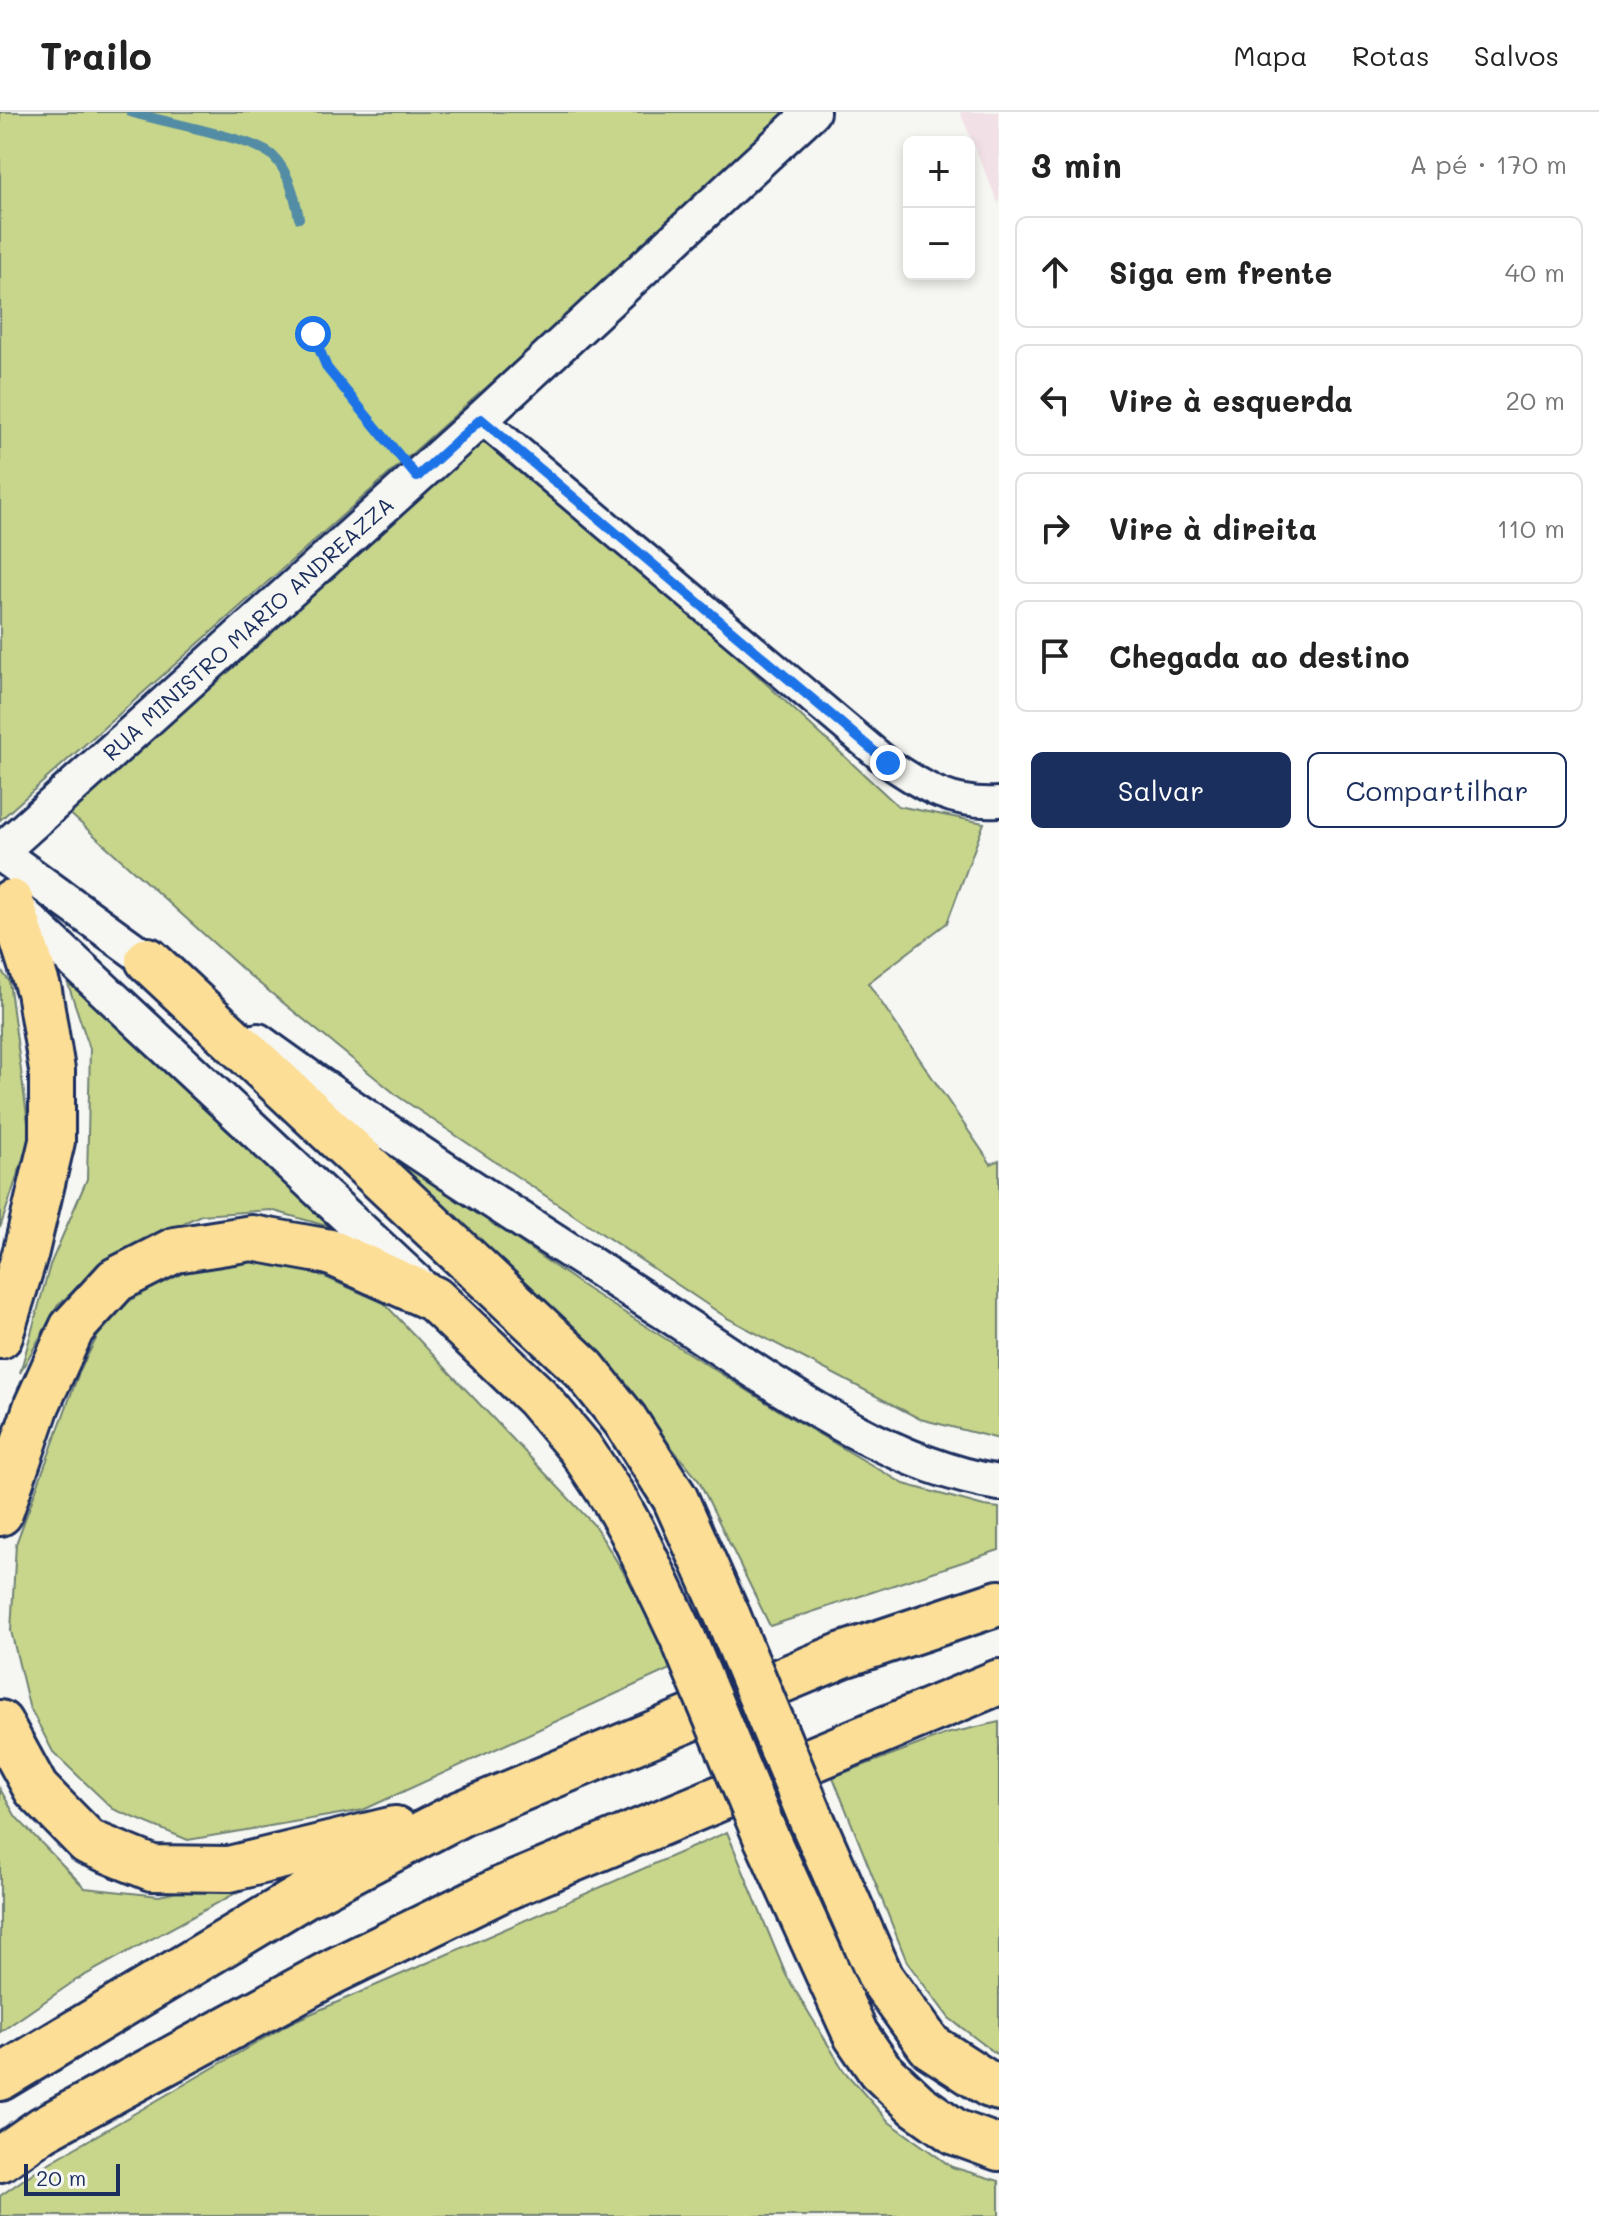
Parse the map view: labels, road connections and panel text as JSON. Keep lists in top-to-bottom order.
{
  "streets": {
    "street": ["RUA MINISTRO MARIO ANDREAZZA"]
  },
  "scale_bar": "20 m",
  "page": {
    "header": "Trailo",
    "nav": ["Mapa", "Rotas", "Salvos"],
    "heading": ["3 min", "A pé · 170 m"],
    "map_buttons": ["+", "−"],
    "list": [
      ["Siga em frente", "40 m"],
      ["Vire à esquerda", "20 m"],
      ["Vire à direita", "110 m"],
      "Chegada ao destino"
    ],
    "buttons": ["Salvar", "Compartilhar"],
    "scale": "20 m"
  }
}
